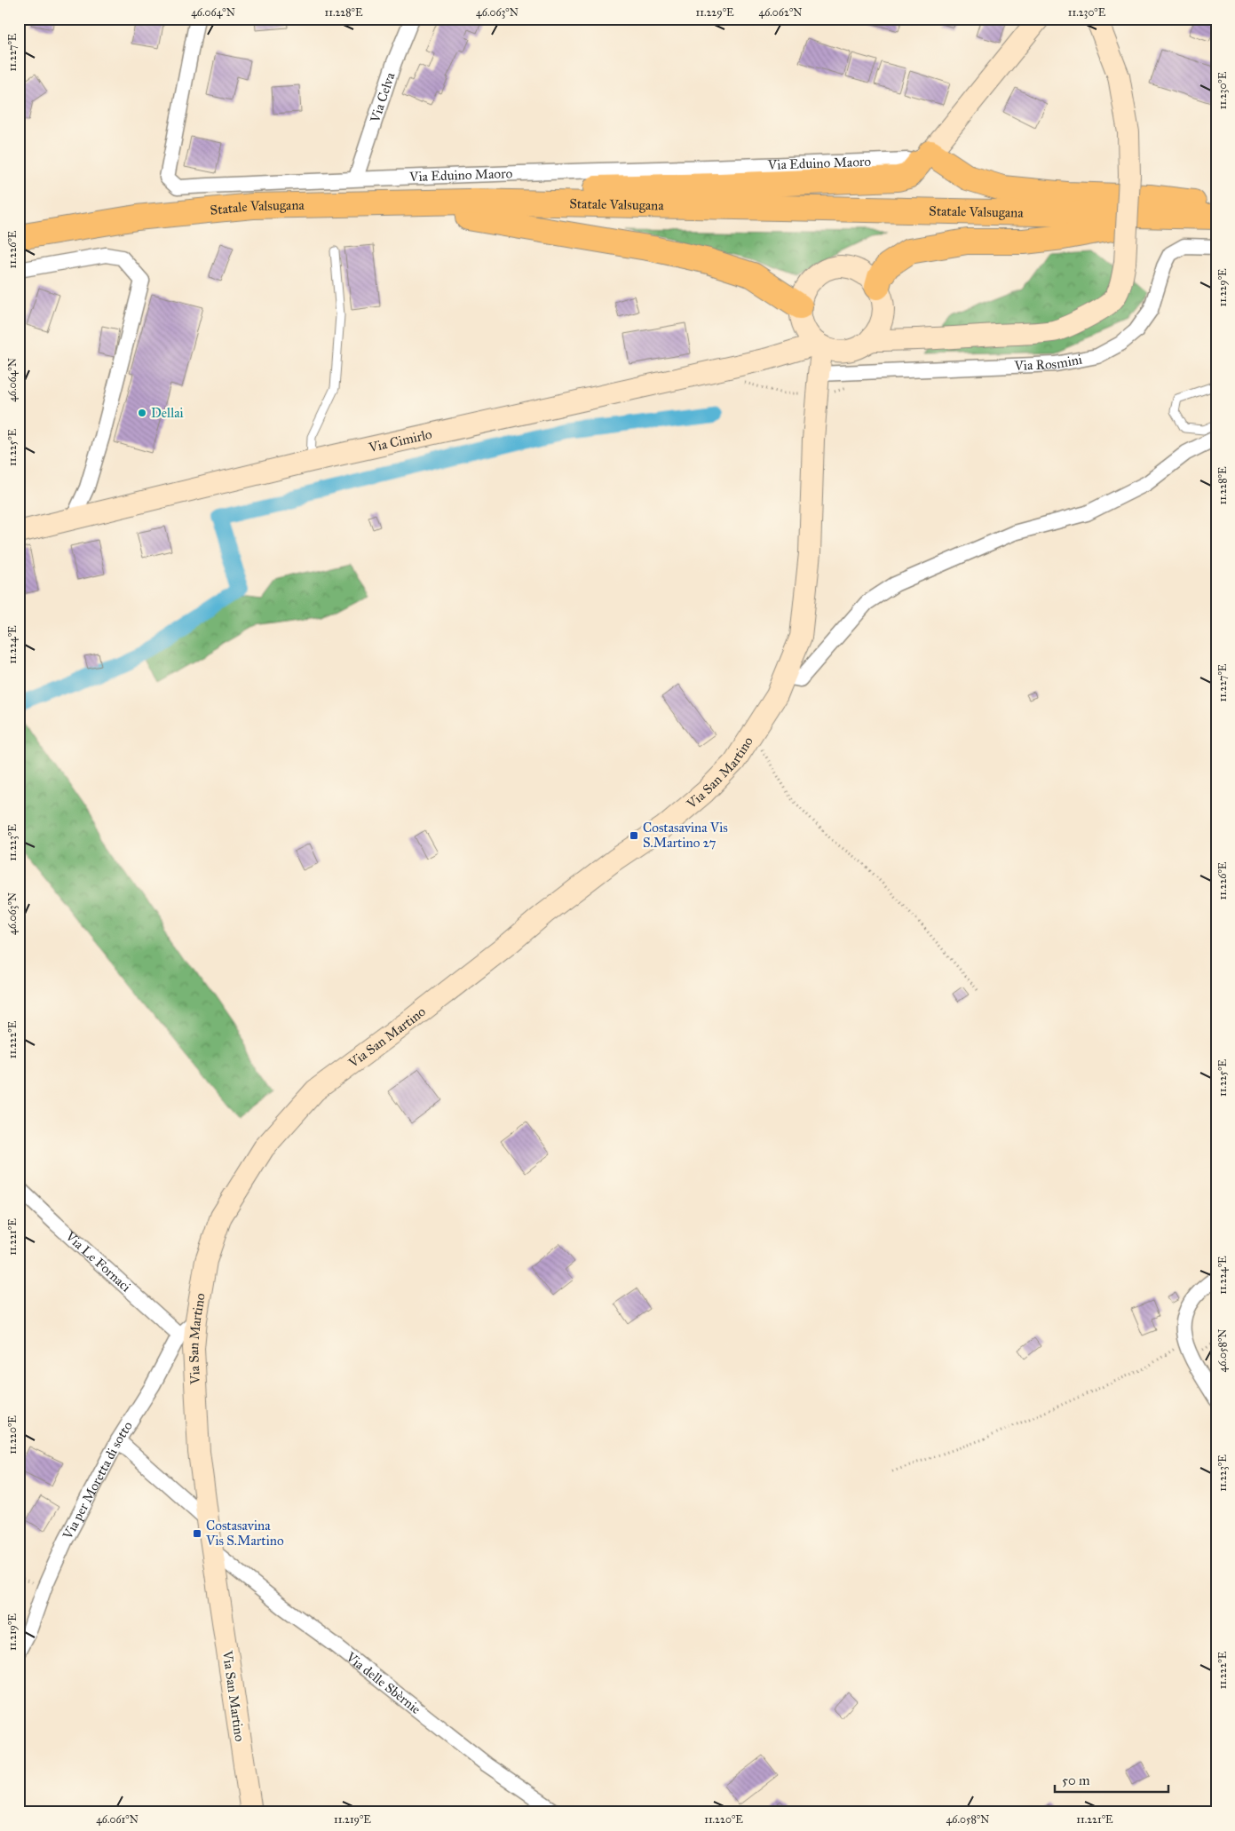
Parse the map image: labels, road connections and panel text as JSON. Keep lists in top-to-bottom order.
{
  "streets": {
    "highway": ["Statale Valsugana"],
    "street": [
      "Via Celva",
      "Via Eduino Maoro",
      "Via Rosmini",
      "Via Cimirlo",
      "Via San Martino",
      "Via Le Fornaci",
      "Via per Moretta di sotto",
      "Via delle Sbèrnie"
    ]
  },
  "crossings": [
    ["Via Celva", "Via Eduino Maoro"],
    ["Via Rosmini", "Via San Martino"],
    ["Via San Martino", "Via per Moretta di sotto"],
    ["Via San Martino", "Via delle Sbèrnie"],
    ["Via Le Fornaci", "Via per Moretta di sotto"]
  ],
  "places": {
    "other": ["Dellai"],
    "transit": ["Costasavina Vis S.Martino 27", "Costasavina Vis S.Martino"]
  },
  "scale_bar": "50 m",
  "coordinates": [
    "46.064°N",
    "11.228°E",
    "46.063°N",
    "11.229°E",
    "46.062°N",
    "11.230°E",
    "11.227°E",
    "11.226°E",
    "11.225°E",
    "11.224°E",
    "11.223°E",
    "11.222°E",
    "11.221°E",
    "46.058°N",
    "11.220°E",
    "11.219°E",
    "46.061°N"
  ]
}
